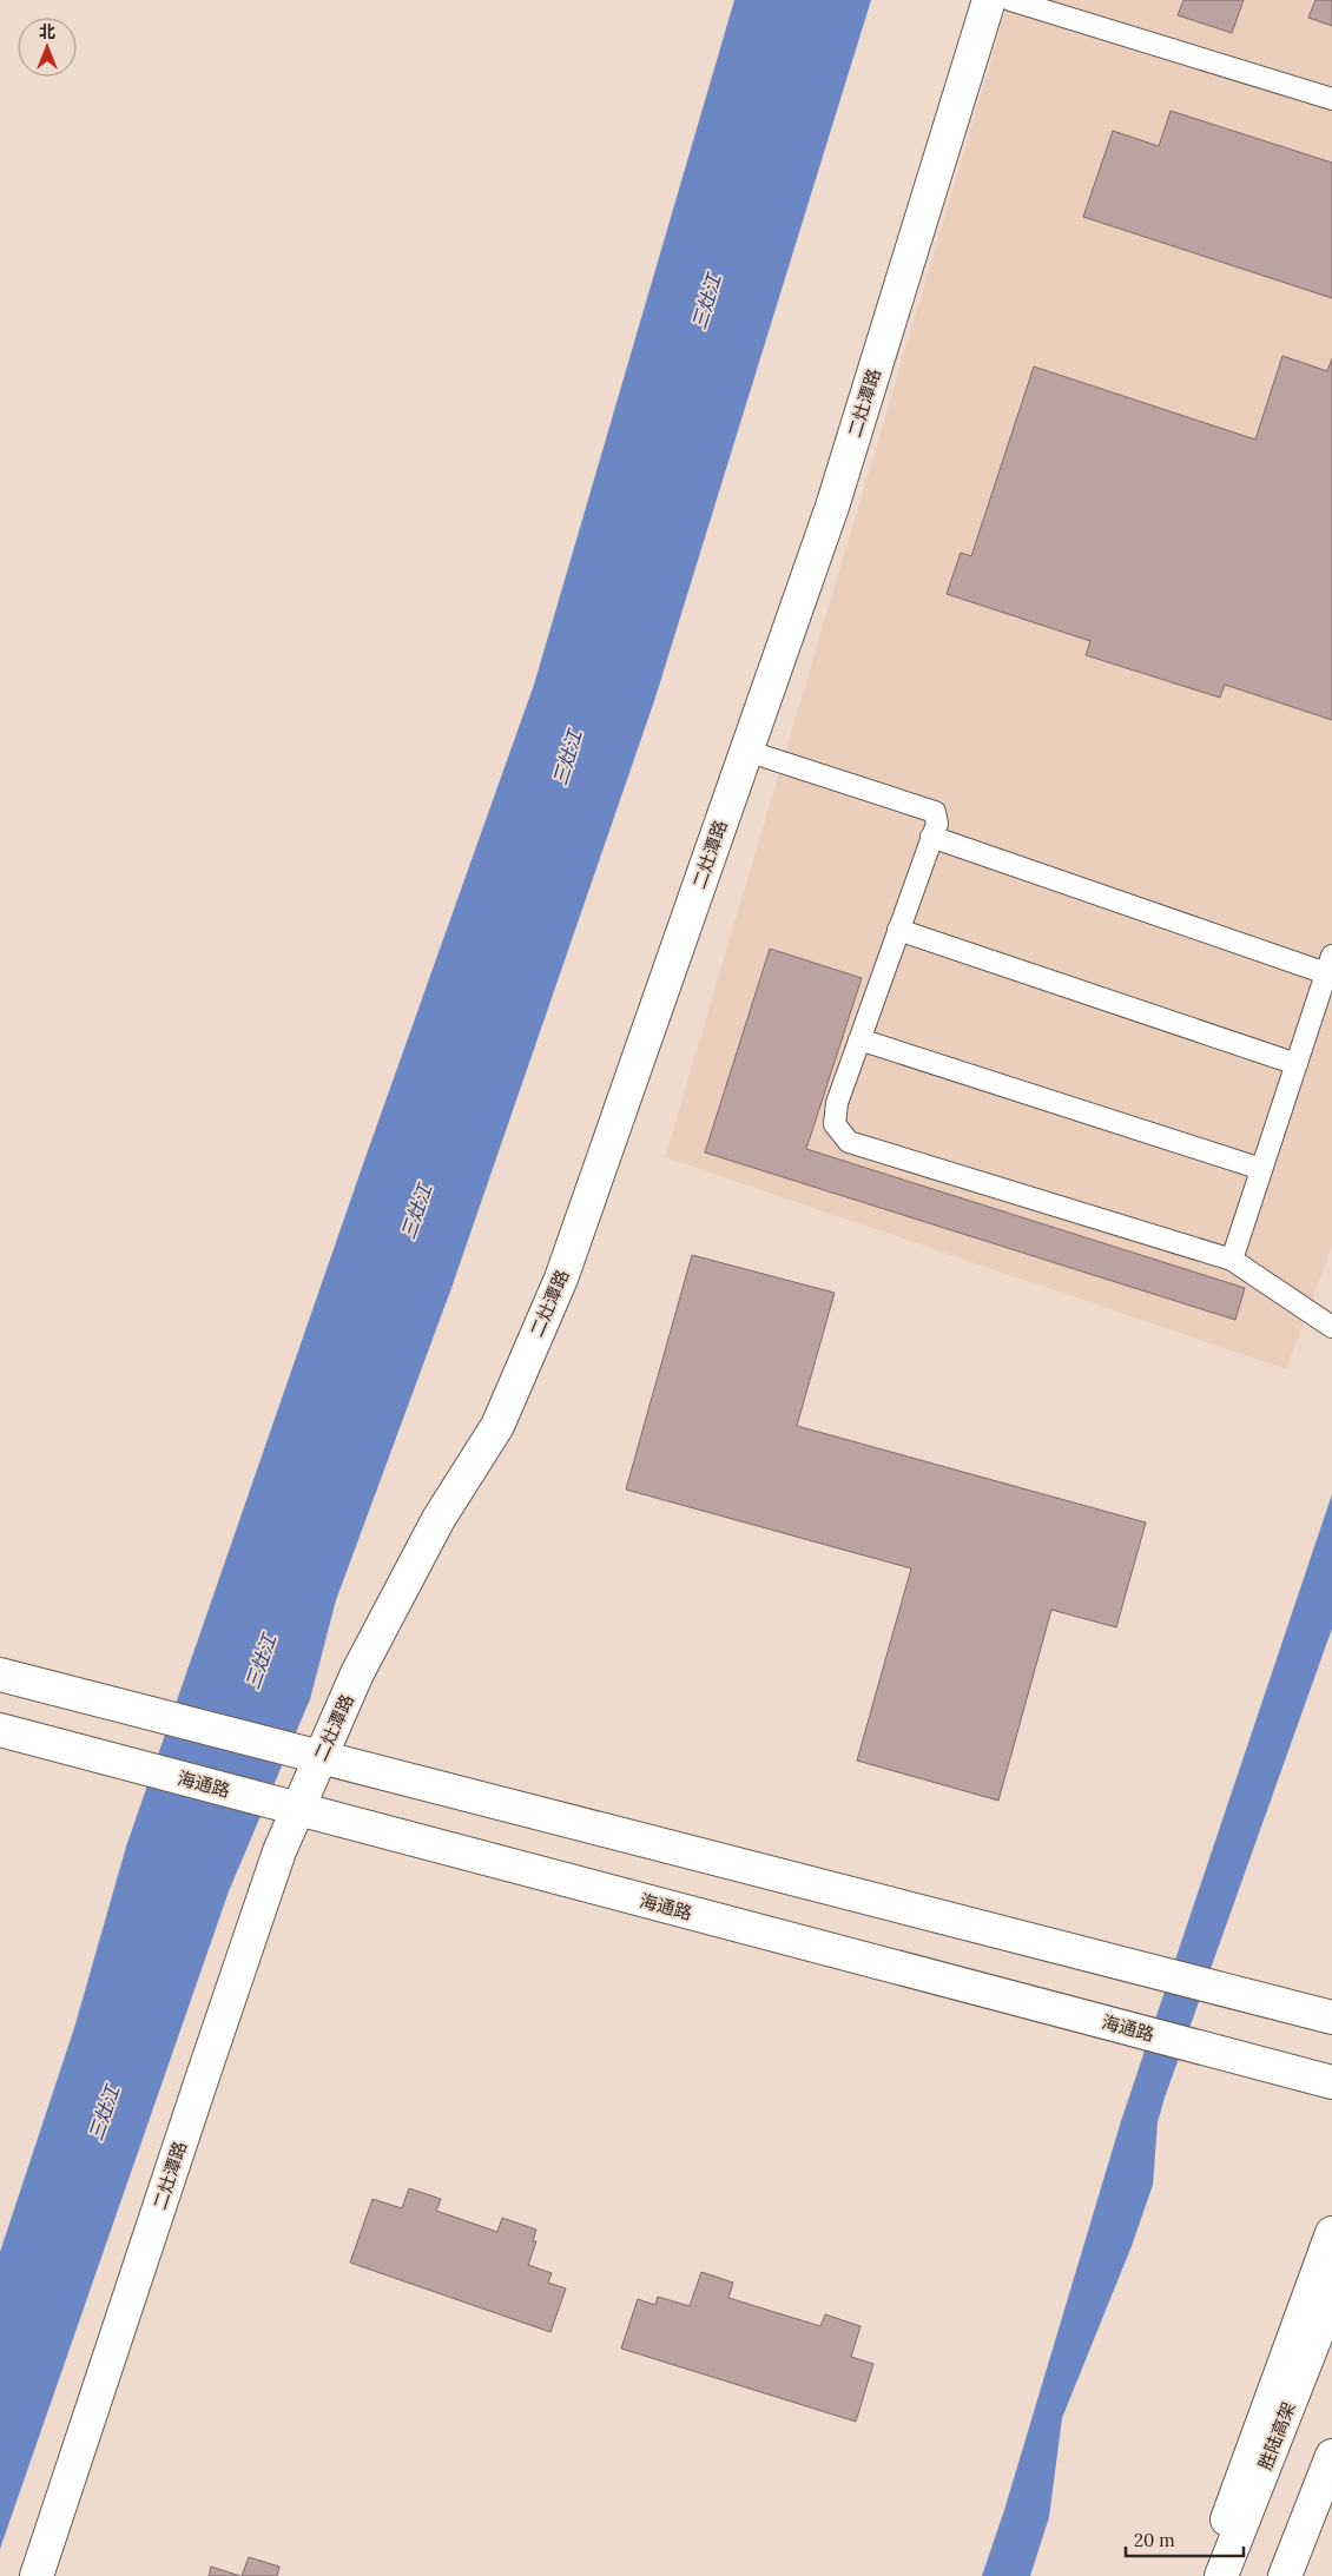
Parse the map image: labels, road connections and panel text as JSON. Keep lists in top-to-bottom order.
{
  "streets": {
    "main road": ["二灶潭路", "海通路", "胜陆高架"]
  },
  "water": ["三灶江"],
  "scale_bar": "20 m",
  "north": "top"
}
